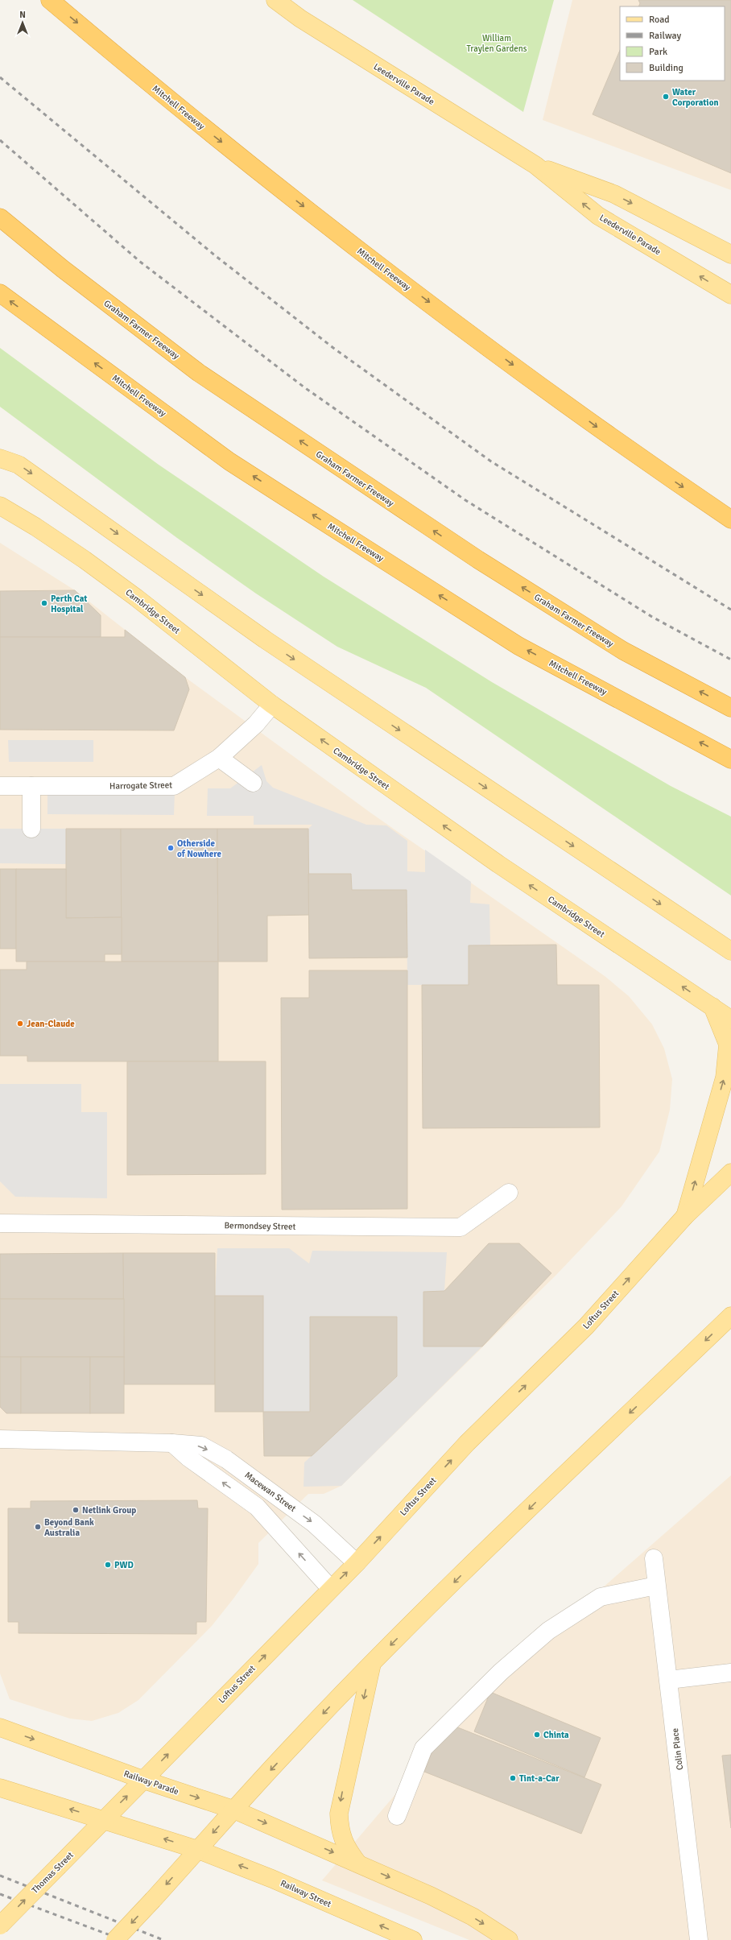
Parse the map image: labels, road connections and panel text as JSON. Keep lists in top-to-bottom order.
{
  "streets": {
    "highway": ["Mitchell Freeway", "Graham Farmer Freeway"],
    "main road": [
      "Leederville Parade",
      "Cambridge Street",
      "Loftus Street",
      "Railway Parade",
      "Thomas Street",
      "Railway Street"
    ],
    "street": [
      "Harrogate Street",
      "Bermondsey Street",
      "Macewan Street",
      "Colin Place"
    ]
  },
  "crossings": [
    ["Cambridge Street", "Harrogate Street"],
    ["Loftus Street", "Macewan Street"],
    ["Loftus Street", "Railway Parade"],
    ["Loftus Street", "Thomas Street"]
  ],
  "one_way": ["Graham Farmer Freeway"],
  "parks": ["William Traylen Gardens"],
  "places": [
    "Water Corporation",
    "Perth Cat Hospital",
    "Otherside of Nowhere",
    "Jean-Claude",
    "Netlink Group",
    "Beyond Bank Australia",
    "PWD",
    "Chinta",
    "Tint-a-Car"
  ],
  "legend": [
    "Road",
    "Railway",
    "Park",
    "Building"
  ],
  "north": "top"
}
